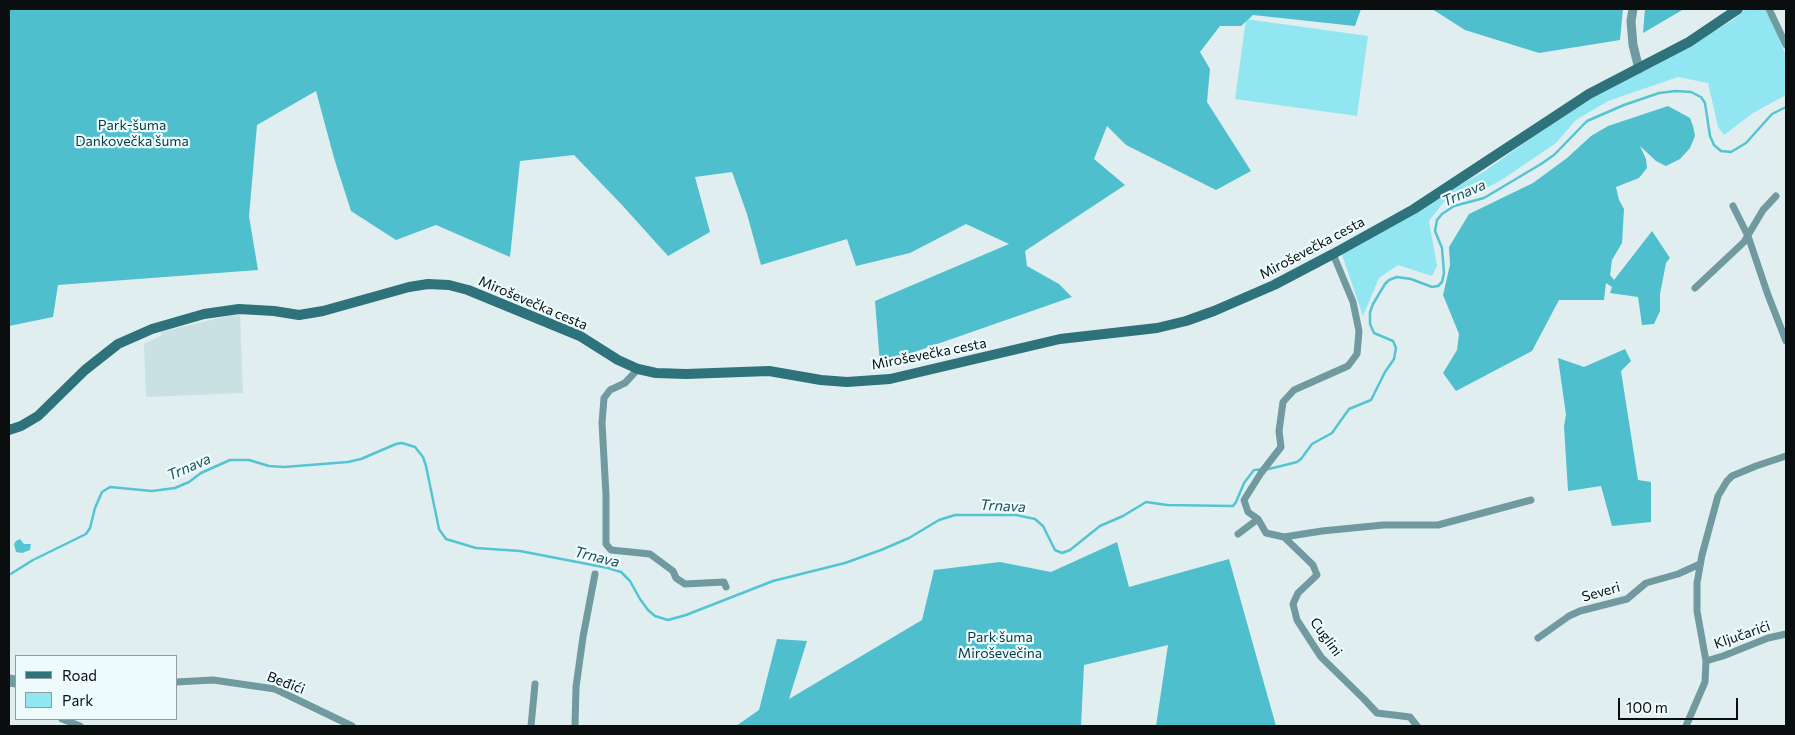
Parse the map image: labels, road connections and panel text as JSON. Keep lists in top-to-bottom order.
{
  "streets": {
    "main road": ["Miroševečka cesta"],
    "street": [
      "Severi",
      "Ključarići",
      "Cuglini",
      "Beđići"
    ]
  },
  "crossings": [
    ["Miroševečka cesta", "Cuglini"]
  ],
  "water": ["Trnava"],
  "parks": ["Park-šuma Dankovečka šuma", "Park šuma Miroševečina"],
  "legend": ["Road", "Park"],
  "scale_bar": "100 m"
}
